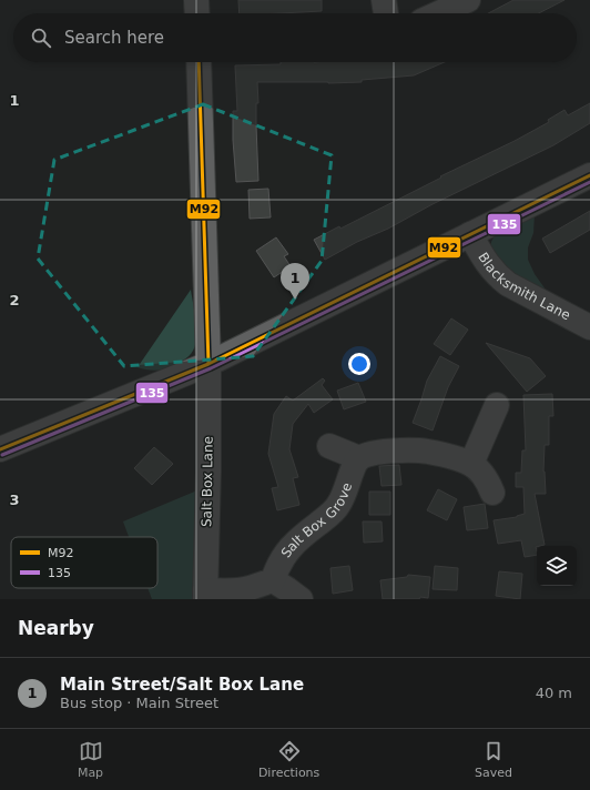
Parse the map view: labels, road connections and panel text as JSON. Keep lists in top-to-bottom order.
{
  "streets": {
    "street": ["Blacksmith Lane", "Salt Box Lane", "Salt Box Grove"]
  },
  "lines": ["transit line M92", "transit line 135"],
  "legend": ["M92", "135"],
  "page": {
    "search": "Search here",
    "pins": "1",
    "heading": "Nearby",
    "list": [
      {
        "mark": "1",
        "name": "Main Street/Salt Box Lane",
        "note": "Bus stop · Main Street",
        "value": "40 m"
      }
    ],
    "nav": ["Map", "Directions", "Saved"]
  },
  "grid": {
    "rows": ["1", "2", "3"]
  }
}
